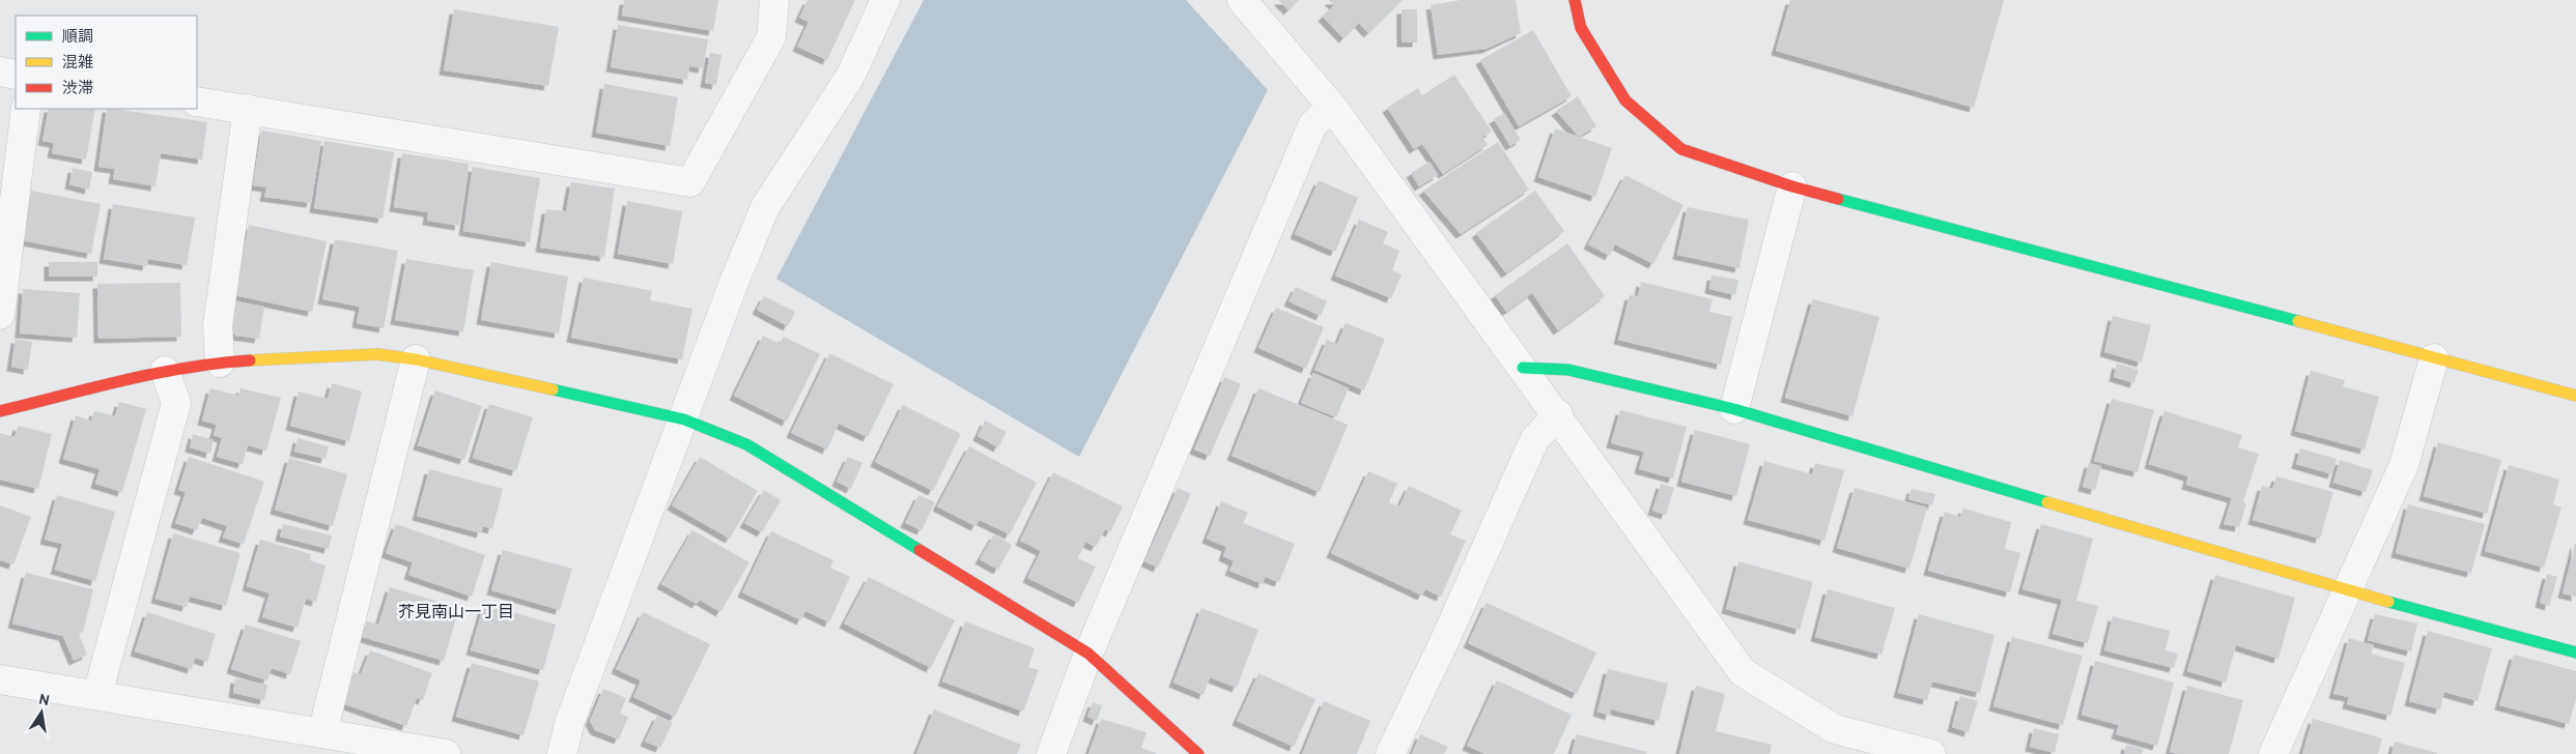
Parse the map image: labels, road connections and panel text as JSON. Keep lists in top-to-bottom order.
{
  "districts": ["芥見南山一丁目"],
  "legend": ["順調", "混雑", "渋滞"],
  "north": "top"
}
